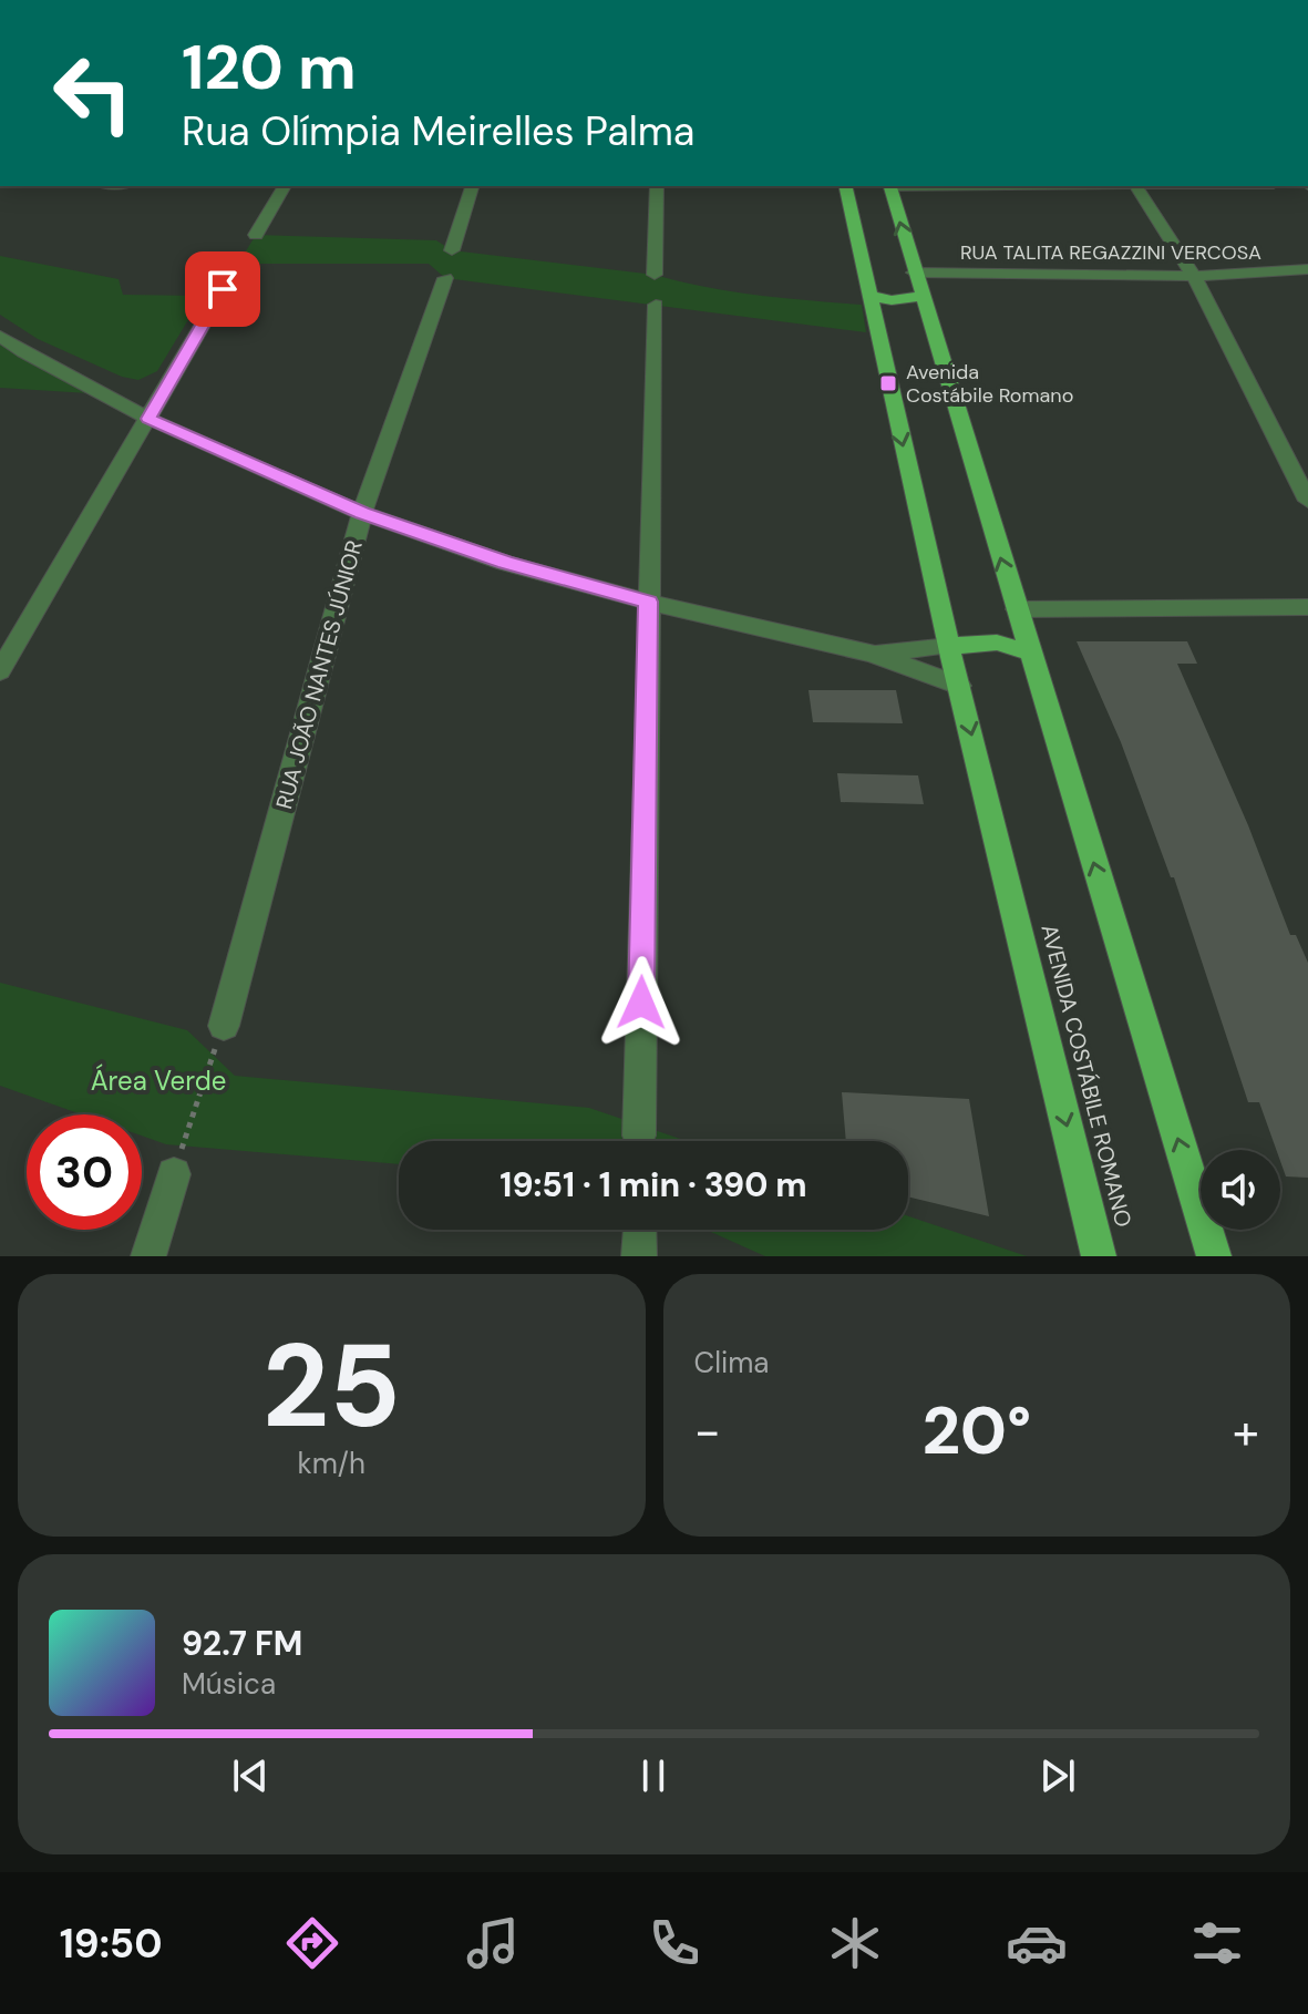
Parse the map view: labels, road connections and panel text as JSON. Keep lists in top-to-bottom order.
{
  "streets": {
    "main road": ["AVENIDA COSTÁBILE ROMANO"],
    "street": ["RUA TALITA REGAZZINI VERCOSA", "RUA JOÃO NANTES JÚNIOR"]
  },
  "parks": ["Área Verde"],
  "places": {
    "transit": ["Avenida Costábile Romano"]
  },
  "page": {
    "turn": ["120 m", "Rua Olímpia Meirelles Palma"],
    "limit": "30",
    "trip": "19:51 · 1 min · 390 m",
    "tile": [
      ["25", "km/h"],
      "Clima"
    ],
    "heat": ["−", "20°", "+"],
    "song": ["92.7 FM", "Música"],
    "tabs": "19:50"
  }
}
